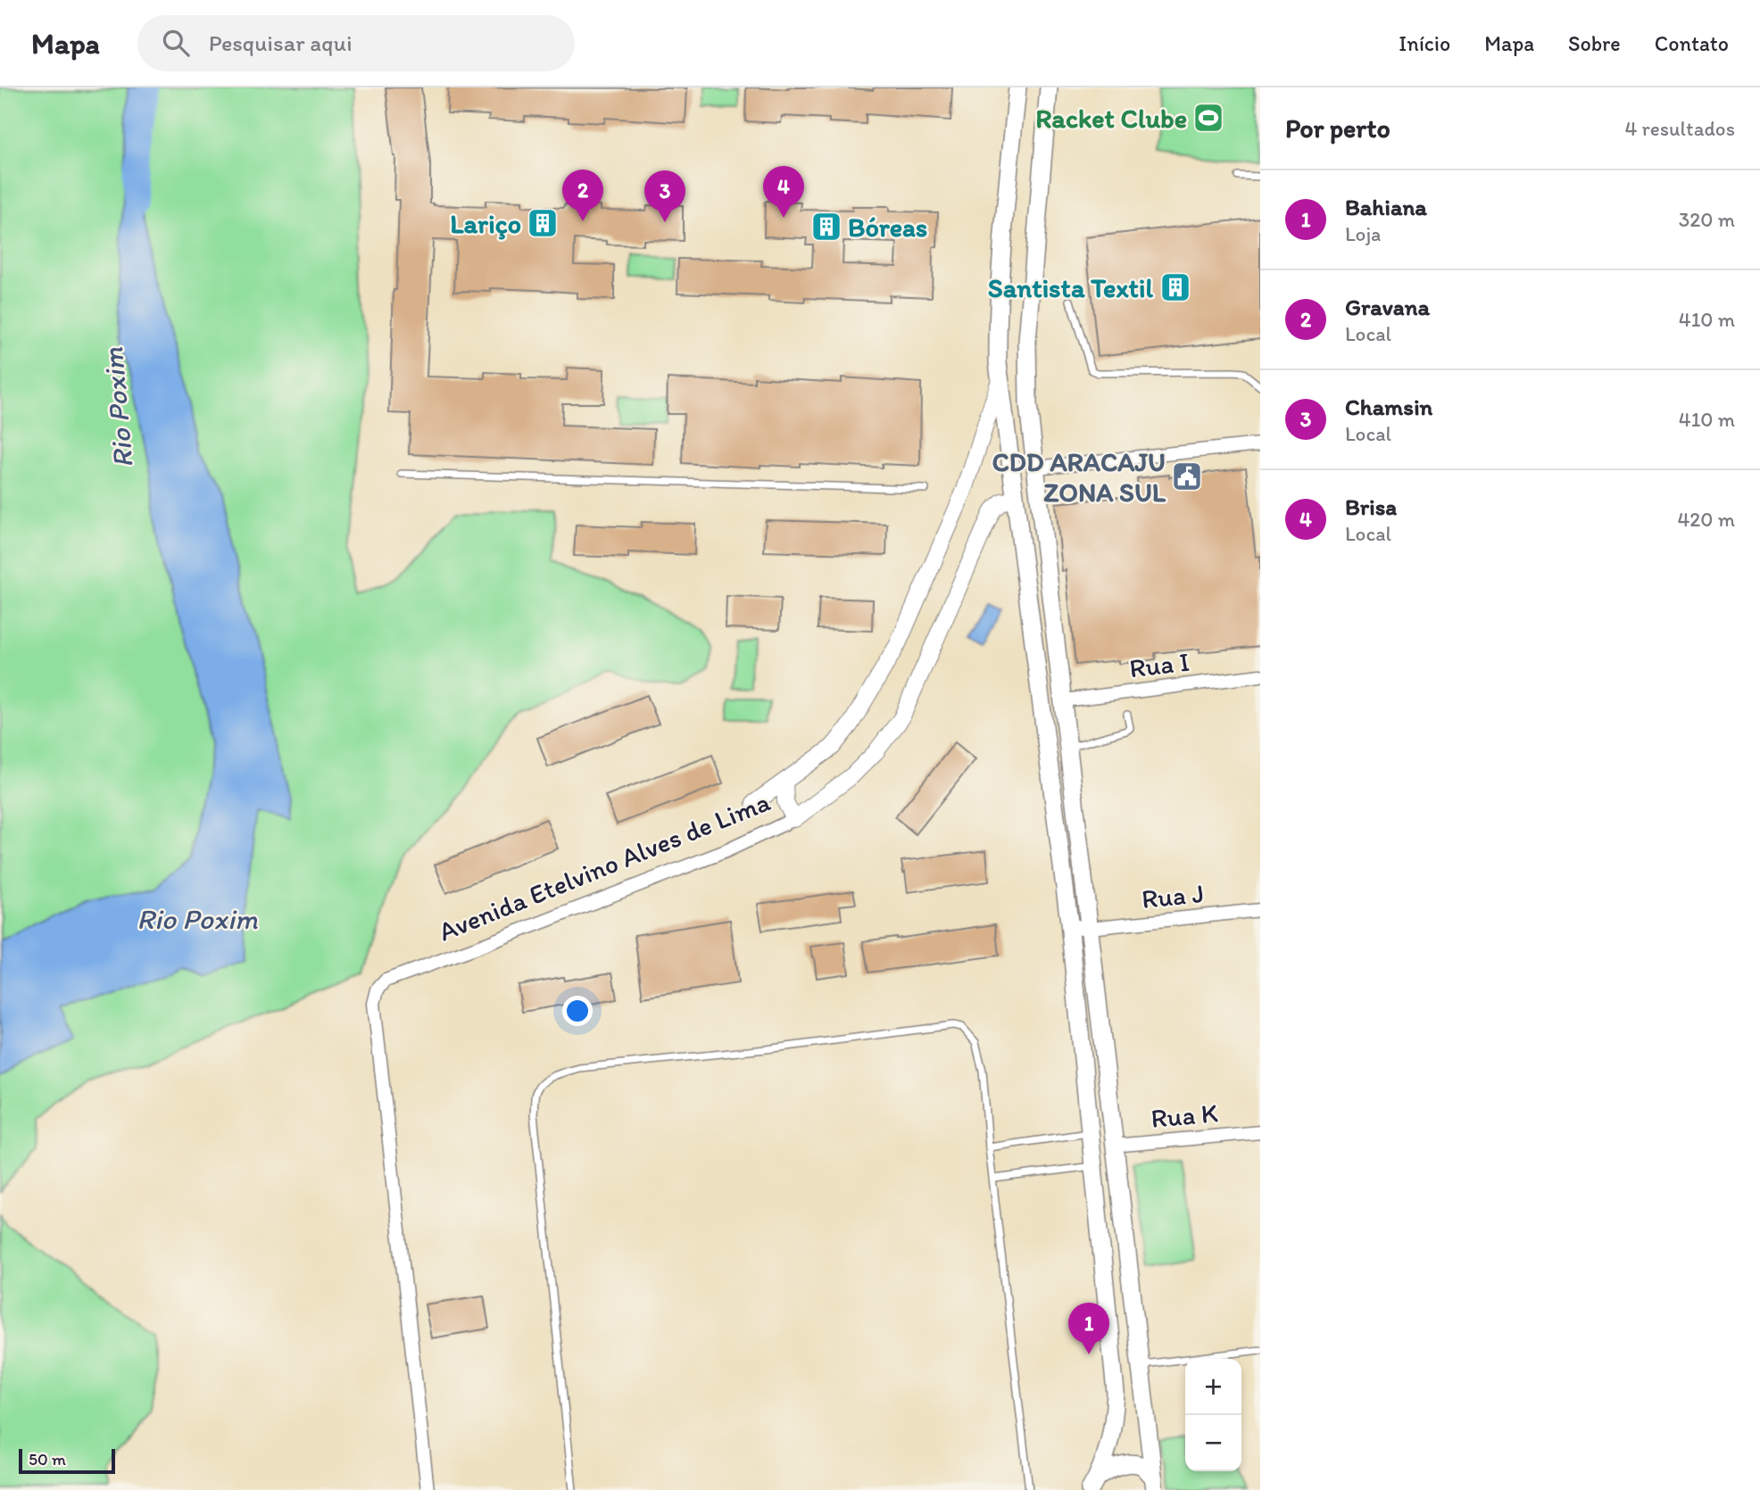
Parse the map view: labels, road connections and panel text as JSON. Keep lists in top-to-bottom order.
{
  "streets": {
    "main road": ["Avenida Etelvino Alves de Lima"],
    "street": ["Rua I", "Rua J", "Rua K"]
  },
  "water": ["Rio Poxim"],
  "places": {
    "sports": ["Racket Clube"],
    "building": ["Lariço", "Bóreas", "Santista Textil"],
    "public building": ["CDD ARACAJU ZONA SUL"]
  },
  "scale_bar": "50 m",
  "page": {
    "header": "Mapa",
    "search": "Pesquisar aqui",
    "nav": [
      "Início",
      "Mapa",
      "Sobre",
      "Contato"
    ],
    "heading": ["Por perto", "4 resultados"],
    "pins": [
      "4",
      "2",
      "3",
      "1"
    ],
    "list": [
      {
        "mark": "1",
        "name": "Bahiana",
        "note": "Loja",
        "value": "320 m"
      },
      {
        "mark": "2",
        "name": "Gravana",
        "note": "Local",
        "value": "410 m"
      },
      {
        "mark": "3",
        "name": "Chamsin",
        "note": "Local",
        "value": "410 m"
      },
      {
        "mark": "4",
        "name": "Brisa",
        "note": "Local",
        "value": "420 m"
      }
    ],
    "map_buttons": ["+", "−"],
    "scale": "50 m"
  }
}
